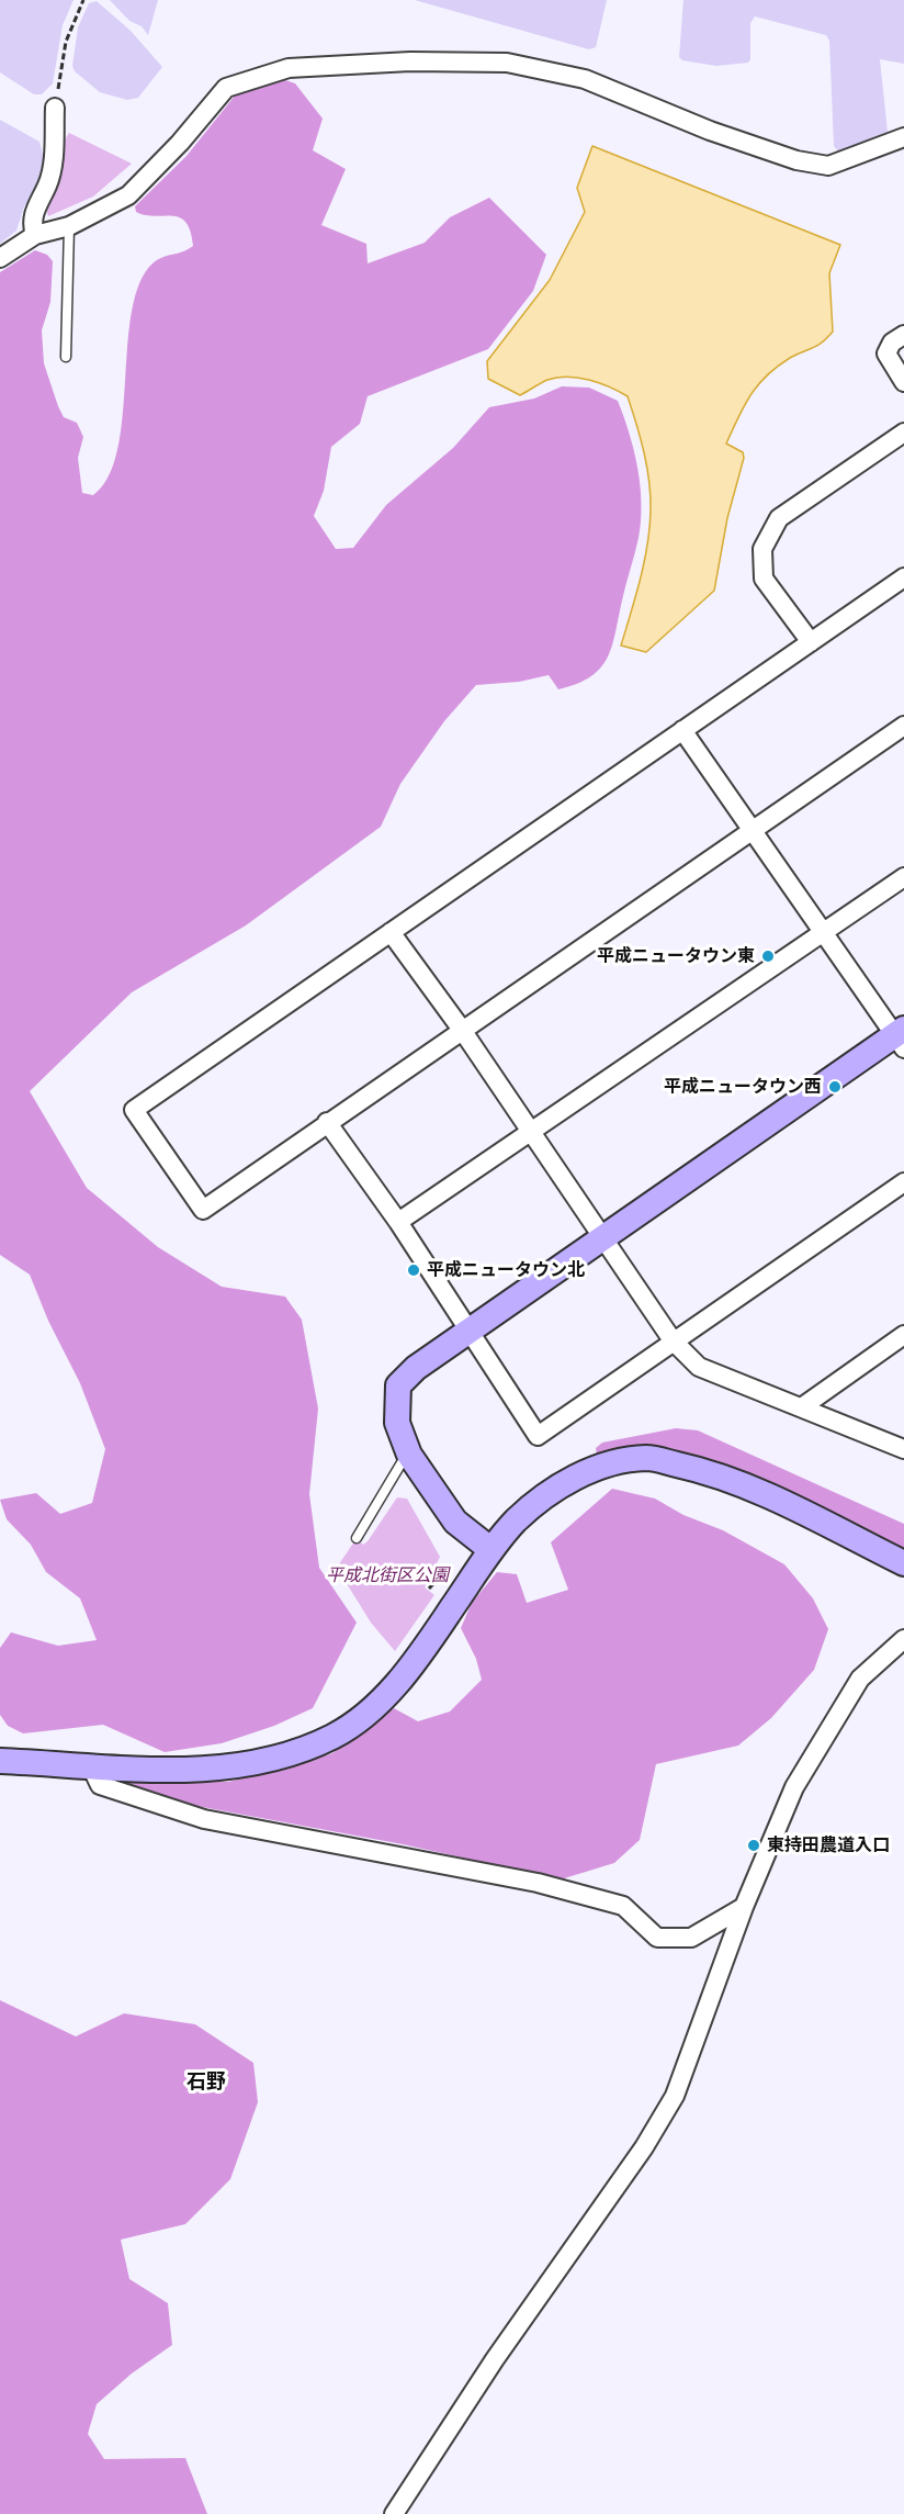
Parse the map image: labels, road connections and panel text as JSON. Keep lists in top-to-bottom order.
{
  "districts": ["石野"],
  "parks": ["平成北街区公園"],
  "places": [
    "平成ニュータウン東",
    "平成ニュータウン西",
    "平成ニュータウン北",
    "東持田農道入口"
  ]
}
